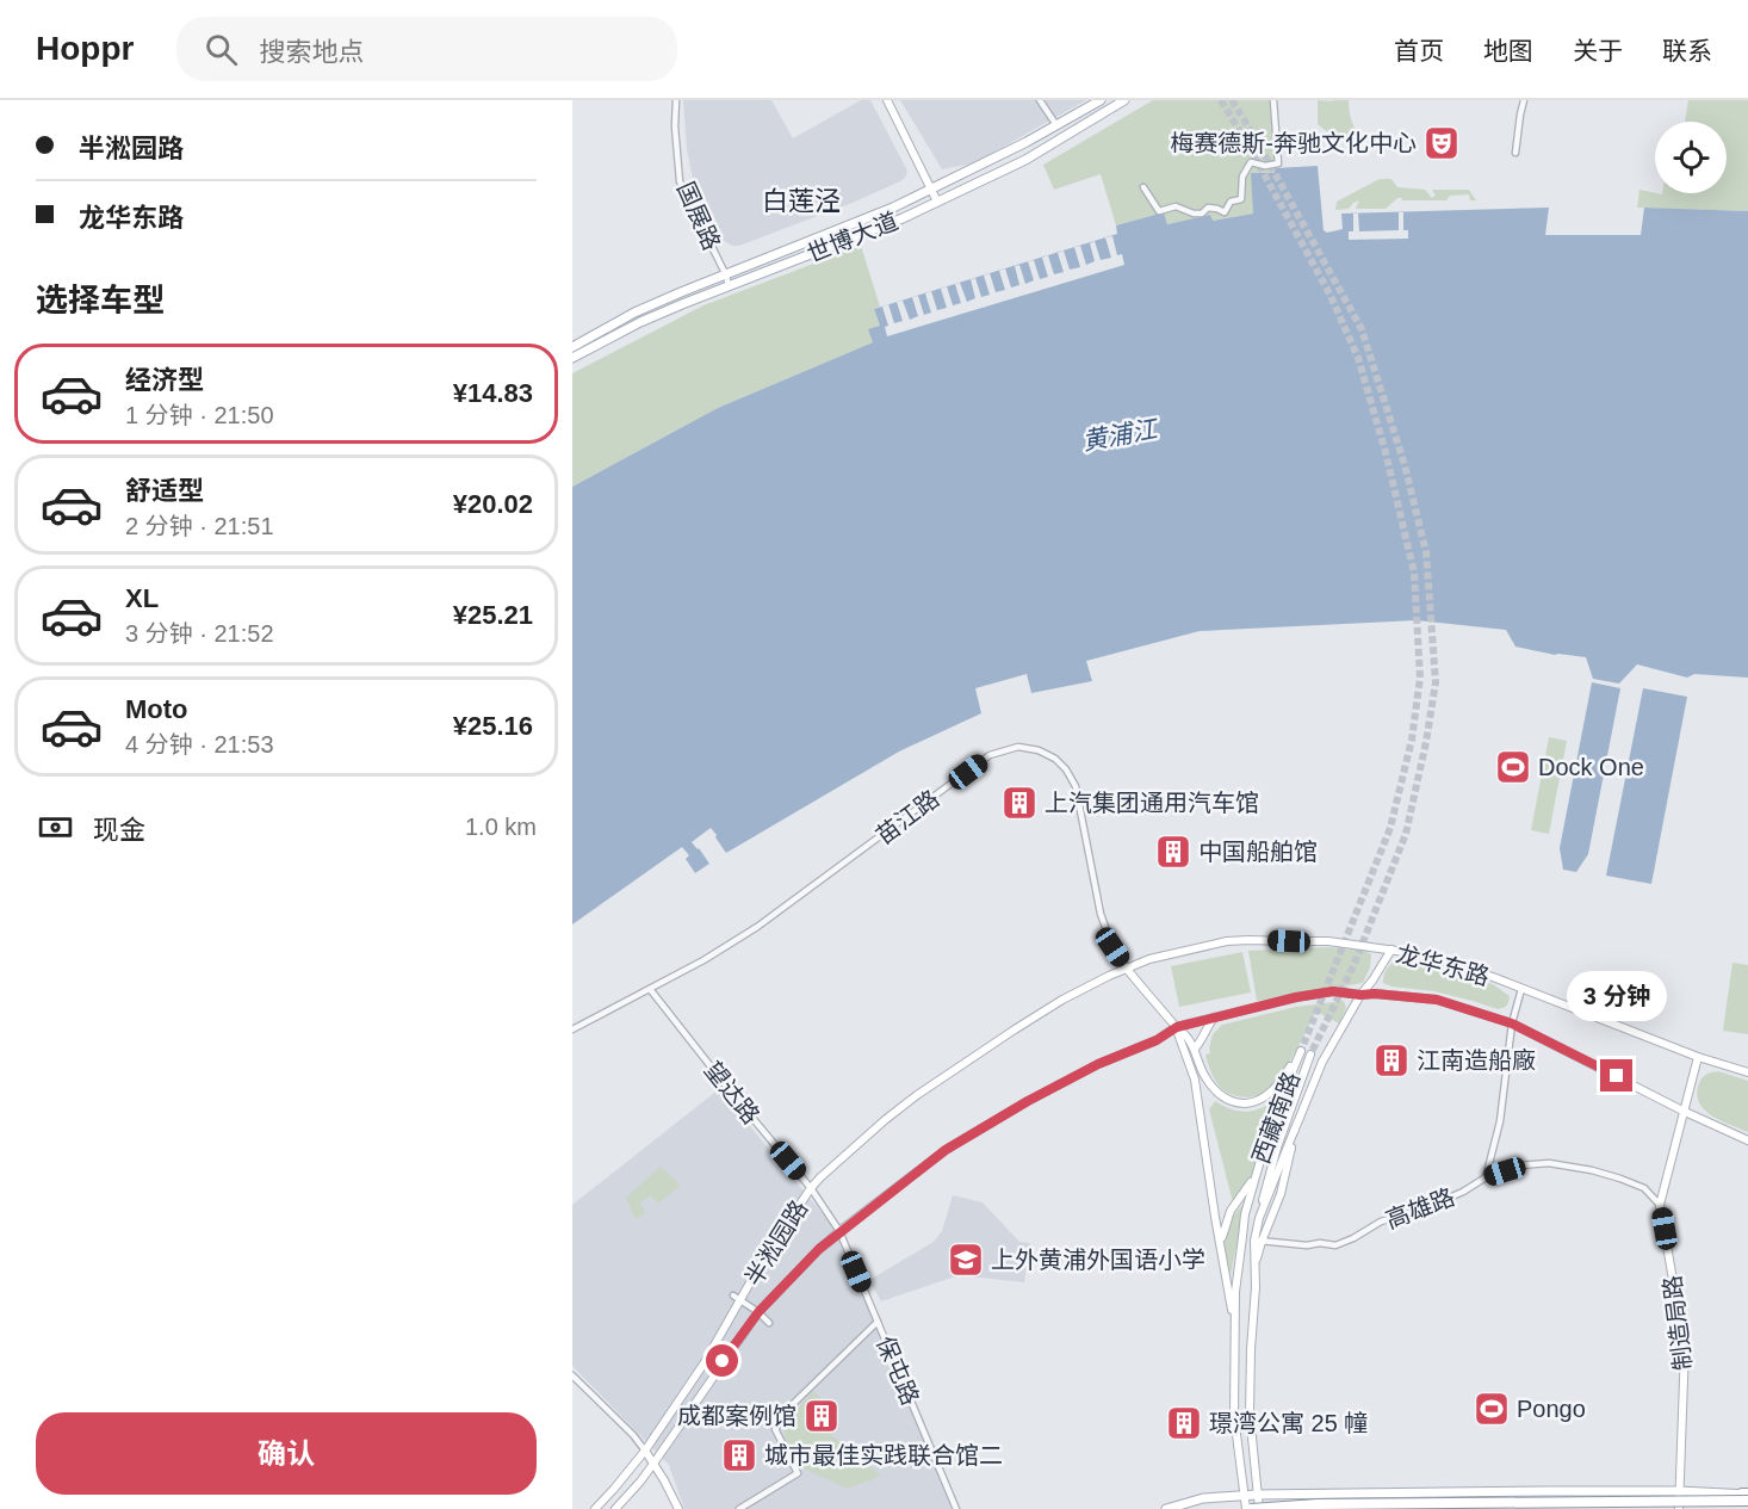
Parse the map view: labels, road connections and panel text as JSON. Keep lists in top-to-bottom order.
{
  "streets": {
    "main road": [
      "世博大道",
      "龙华东路",
      "西藏南路",
      "半淞园路",
      "制造局路"
    ],
    "street": [
      "国展路",
      "苗江路",
      "望达路",
      "高雄路",
      "保屯路"
    ]
  },
  "crossings": [
    ["国展路", "世博大道"],
    ["苗江路", "龙华东路"],
    ["苗江路", "望达路"],
    ["苗江路", "西藏南路"],
    ["苗江路", "半淞园路"],
    ["龙华东路", "西藏南路"],
    ["龙华东路", "半淞园路"],
    ["龙华东路", "制造局路"],
    ["望达路", "半淞园路"],
    ["望达路", "保屯路"],
    ["西藏南路", "高雄路"],
    ["西藏南路", "半淞园路"],
    ["高雄路", "制造局路"],
    ["半淞园路", "保屯路"]
  ],
  "districts": ["白莲泾"],
  "water": ["黄浦江"],
  "places": {
    "theatre": ["梅赛德斯-奔驰文化中心"],
    "sports": ["Dock One", "Pongo"],
    "building": [
      "上汽集团通用汽车馆",
      "中国船舶馆",
      "江南造船廠",
      "成都案例馆",
      "璟湾公寓 25 幢",
      "城市最佳实践联合馆二"
    ],
    "school or university": ["上外黄浦外国语小学"]
  },
  "page": {
    "header": "Hoppr",
    "search": "搜索地点",
    "nav": [
      "首页",
      "地图",
      "关于",
      "联系"
    ],
    "banner": ["半淞园路", "龙华东路"],
    "heading": "选择车型",
    "list": [
      {
        "name": "经济型",
        "note": "1 分钟 · 21:50",
        "value": "¥14.83"
      },
      {
        "name": "舒适型",
        "note": "2 分钟 · 21:51",
        "value": "¥20.02"
      },
      {
        "name": "XL",
        "note": "3 分钟 · 21:52",
        "value": "¥25.21"
      },
      {
        "name": "Moto",
        "note": "4 分钟 · 21:53",
        "value": "¥25.16"
      }
    ],
    "pay": ["现金", "1.0 km"],
    "bubble": "3 分钟",
    "buttons": "确认"
  }
}
